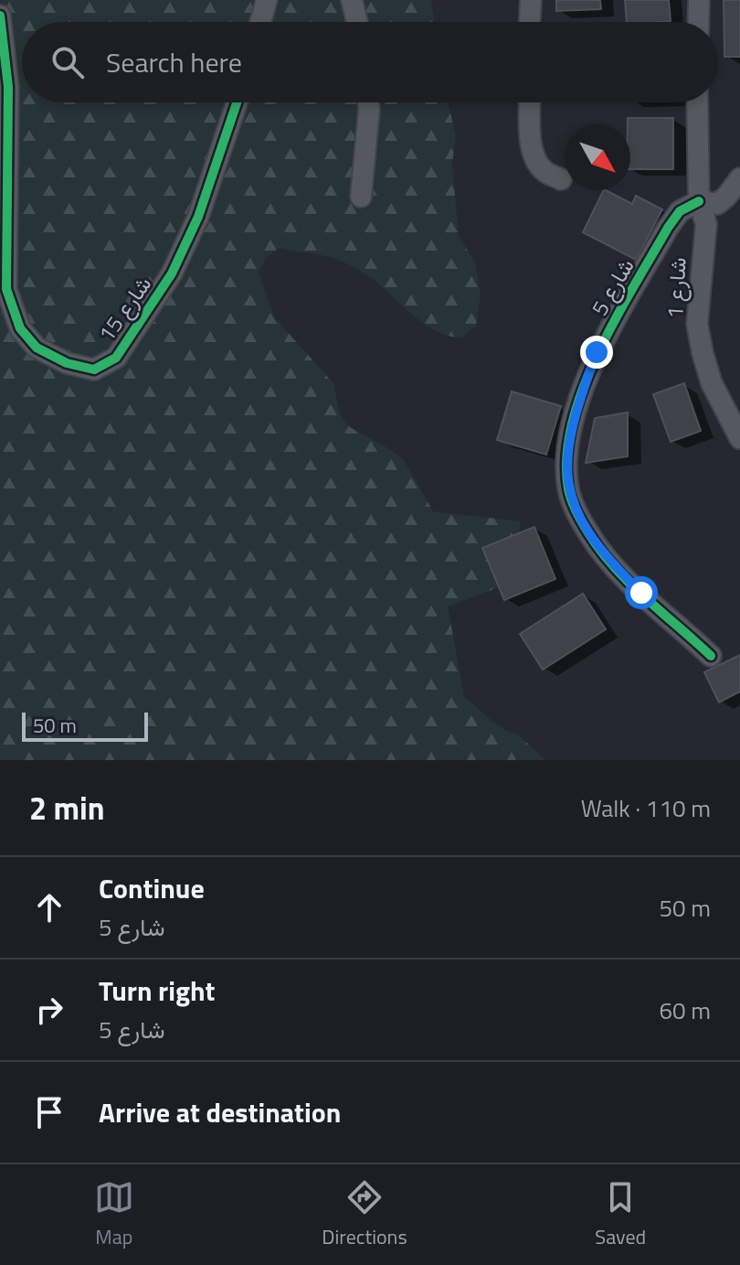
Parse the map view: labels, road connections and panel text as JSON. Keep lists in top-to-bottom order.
{
  "streets": {
    "street": ["شارع 5", "شارع 1", "شارع 15"]
  },
  "crossings": [
    ["شارع 5", "شارع 1"]
  ],
  "scale_bar": "50 m",
  "north": "bottom right",
  "page": {
    "search": "Search here",
    "scale": "50 m",
    "heading": ["2 min", "Walk · 110 m"],
    "list": [
      ["Continue", "شارع 5", "50 m"],
      ["Turn right", "شارع 5", "60 m"],
      "Arrive at destination"
    ],
    "nav": ["Map", "Directions", "Saved"]
  }
}
